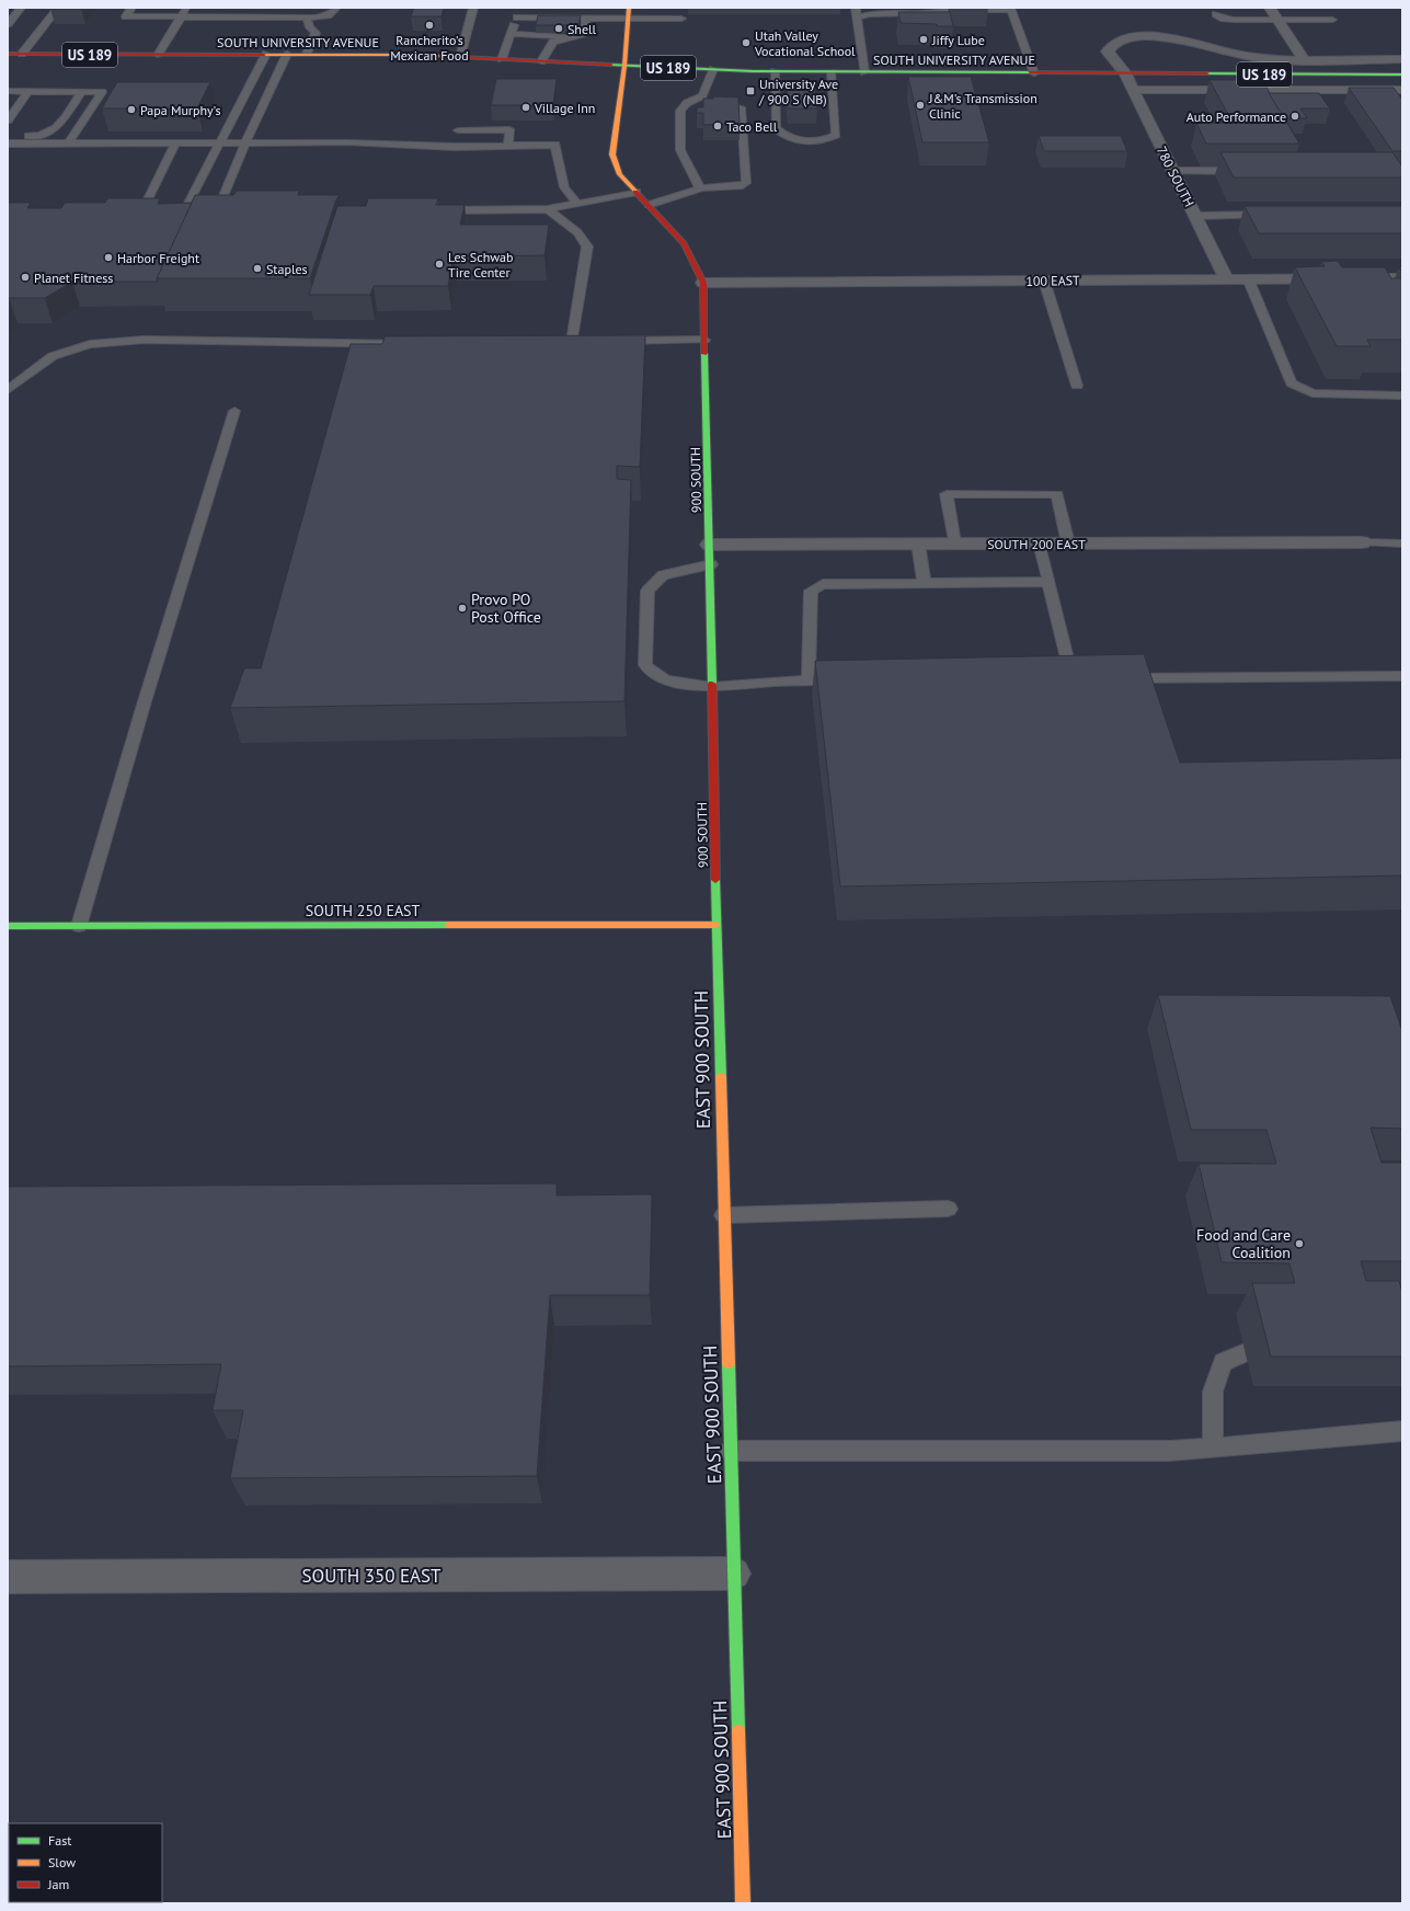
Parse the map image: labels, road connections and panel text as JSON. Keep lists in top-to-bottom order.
{
  "streets": {
    "main road": [
      "SOUTH UNIVERSITY AVENUE",
      "US 189",
      "900 SOUTH",
      "SOUTH 250 EAST",
      "EAST 900 SOUTH"
    ],
    "street": [
      "780 SOUTH",
      "100 EAST",
      "SOUTH 200 EAST",
      "SOUTH 350 EAST"
    ]
  },
  "crossings": [
    ["SOUTH UNIVERSITY AVENUE", "780 SOUTH"],
    ["SOUTH UNIVERSITY AVENUE", "900 SOUTH"],
    ["780 SOUTH", "100 EAST"],
    ["100 EAST", "900 SOUTH"],
    ["900 SOUTH", "SOUTH 200 EAST"],
    ["900 SOUTH", "SOUTH 250 EAST"],
    ["900 SOUTH", "EAST 900 SOUTH"],
    ["SOUTH 250 EAST", "EAST 900 SOUTH"],
    ["EAST 900 SOUTH", "SOUTH 350 EAST"]
  ],
  "places": {
    "other": [
      "Rancherito's Mexican Food",
      "Shell",
      "Jiffy Lube",
      "Utah Valley Vocational School",
      "J&M's Transmission Clinic",
      "Village Inn",
      "Papa Murphy's",
      "Auto Performance",
      "Taco Bell",
      "Harbor Freight",
      "Les Schwab Tire Center",
      "Staples",
      "Planet Fitness",
      "Provo PO Post Office",
      "Food and Care Coalition"
    ],
    "transit": ["University Ave / 900 S (NB)"]
  },
  "legend": ["Fast", "Slow", "Jam"]
}
